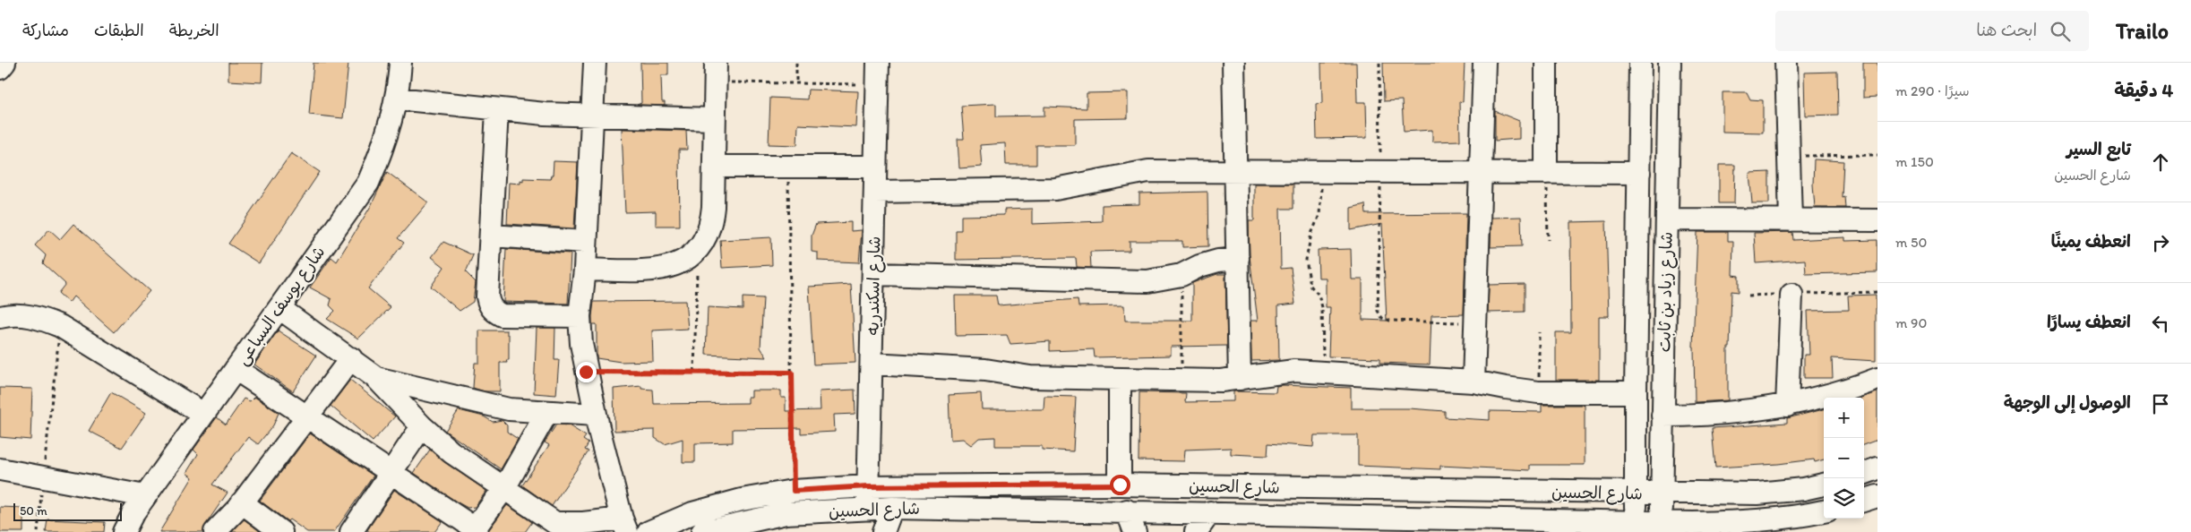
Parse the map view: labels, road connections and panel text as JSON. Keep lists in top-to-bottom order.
{
  "streets": {
    "street": [
      "شارع اسكندريه",
      "شارع زياد بن ثابت",
      "شارع يوسف السباعى",
      "شارع الحسين"
    ]
  },
  "crossings": [
    ["شارع اسكندريه", "شارع الحسين"],
    ["شارع زياد بن ثابت", "شارع الحسين"]
  ],
  "scale_bar": "50 m",
  "page": {
    "header": "Trailo",
    "search": "ابحث هنا",
    "nav": ["الخريطة", "الطبقات", "مشاركة"],
    "heading": ["4 دقيقة", "سيرًا · 290 m"],
    "list": [
      ["تابع السير", "شارع الحسين", "150 m"],
      ["انعطف يمينًا", "50 m"],
      ["انعطف يسارًا", "90 m"],
      "الوصول إلى الوجهة"
    ],
    "map_buttons": ["+", "−"],
    "scale": "50 m"
  }
}
